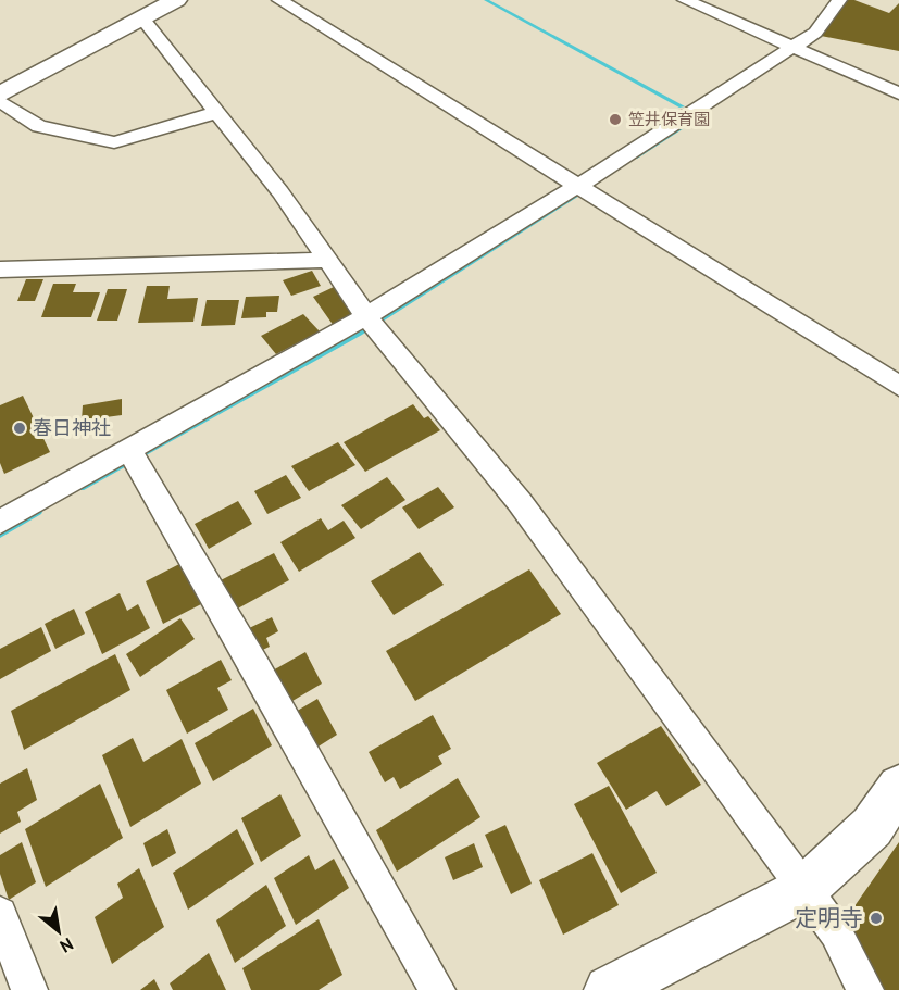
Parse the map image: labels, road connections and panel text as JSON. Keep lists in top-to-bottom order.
{
  "places": ["笠井保育園", "春日神社", "定明寺"],
  "north": "bottom right"
}
